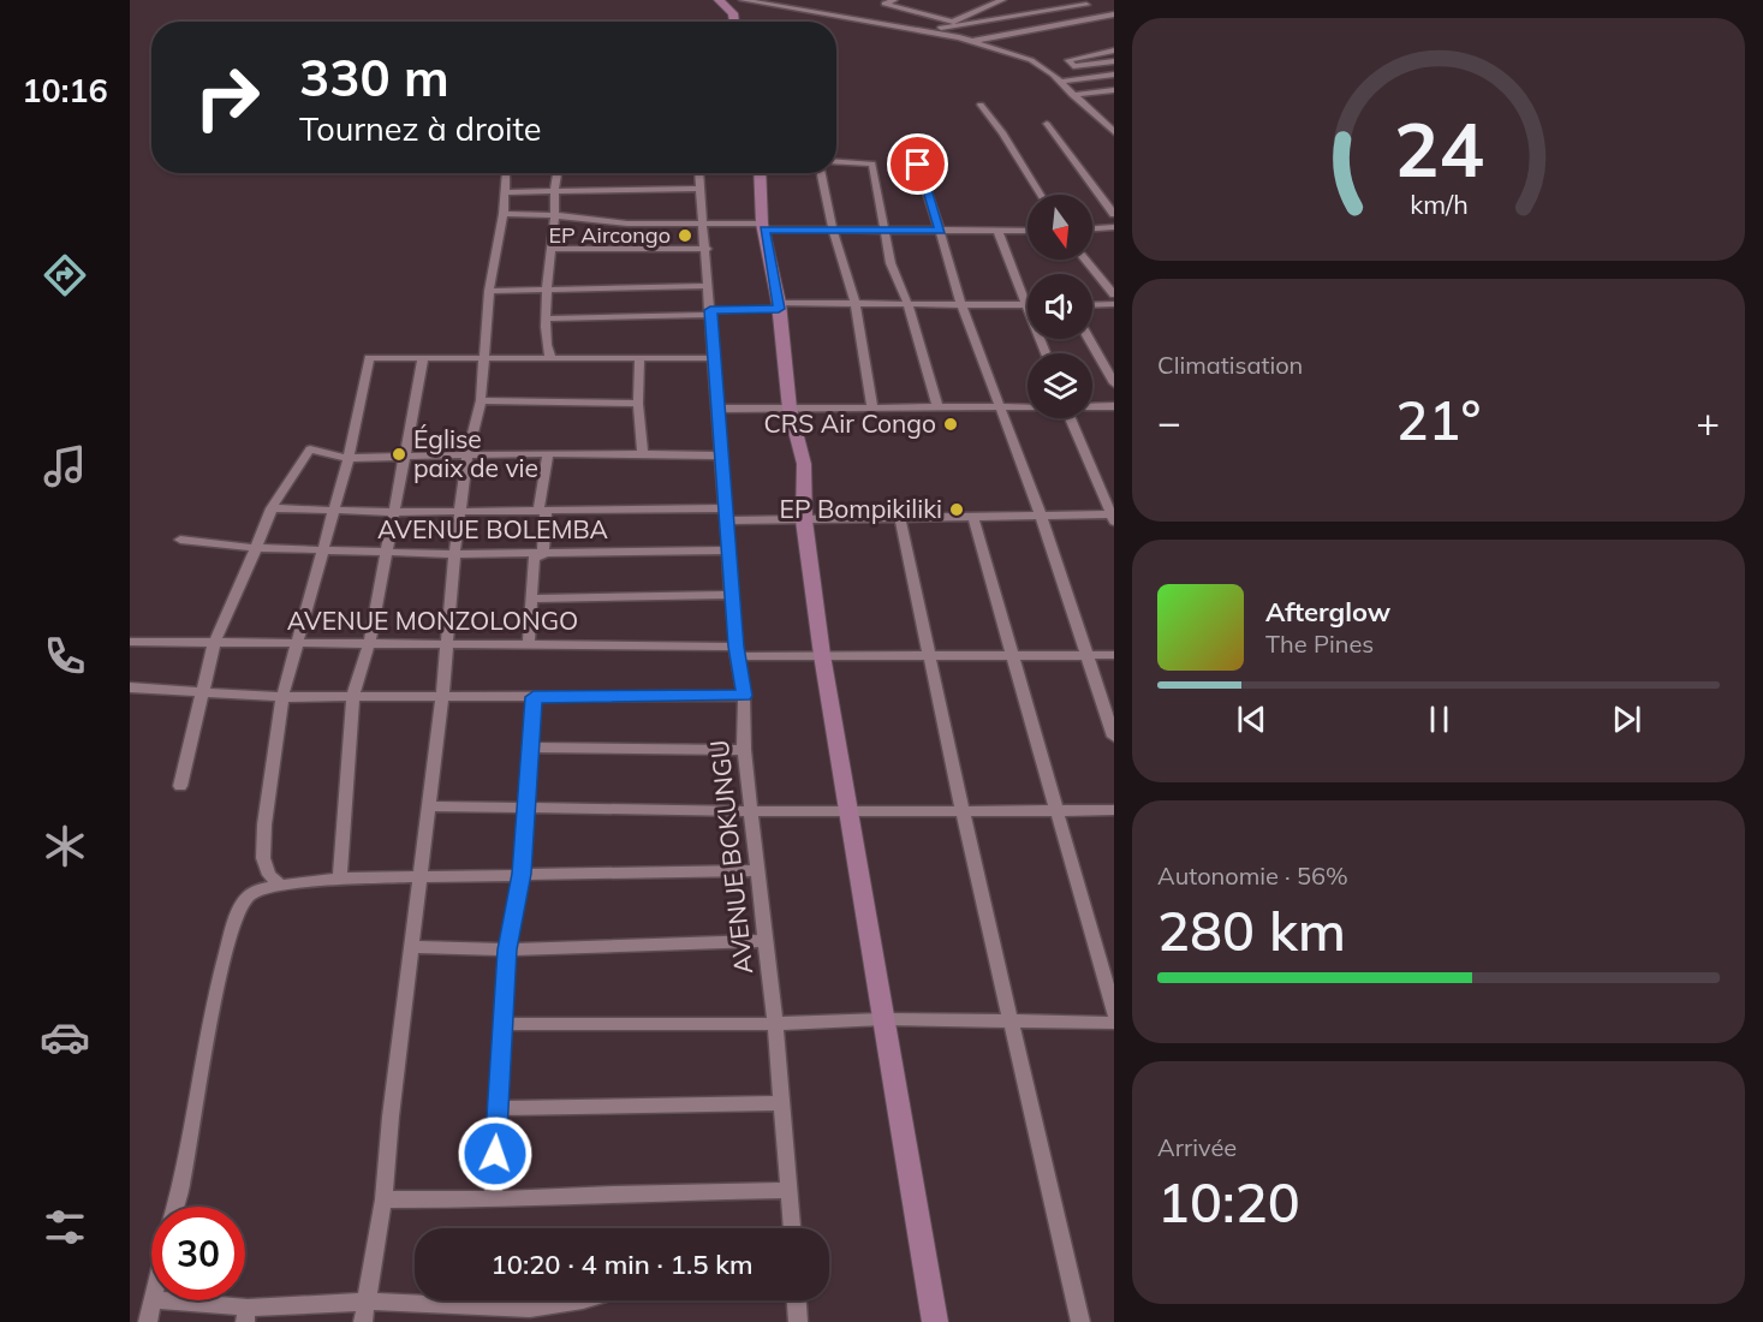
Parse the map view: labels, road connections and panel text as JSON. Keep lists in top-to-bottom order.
{
  "streets": {
    "street": ["AVENUE BOLEMBA", "AVENUE MONZOLONGO", "AVENUE BOKUNGU"]
  },
  "crossings": [
    ["AVENUE BOLEMBA", "AVENUE BOKUNGU"],
    ["AVENUE MONZOLONGO", "AVENUE BOKUNGU"]
  ],
  "places": [
    "EP Aircongo",
    "CRS Air Congo",
    "Église paix de vie",
    "EP Bompikiliki"
  ],
  "north": "bottom",
  "page": {
    "tabs": "10:16",
    "turn": ["330 m", "Tournez à droite"],
    "tile": [
      "Climatisation",
      ["Autonomie · 56%", "280 km"],
      ["Arrivée", "10:20"]
    ],
    "heat": ["−", "21°", "+"],
    "song": ["Afterglow", "The Pines"],
    "limit": "30",
    "trip": "10:20 · 4 min · 1.5 km",
    "gauge": ["24", "km/h"]
  }
}
